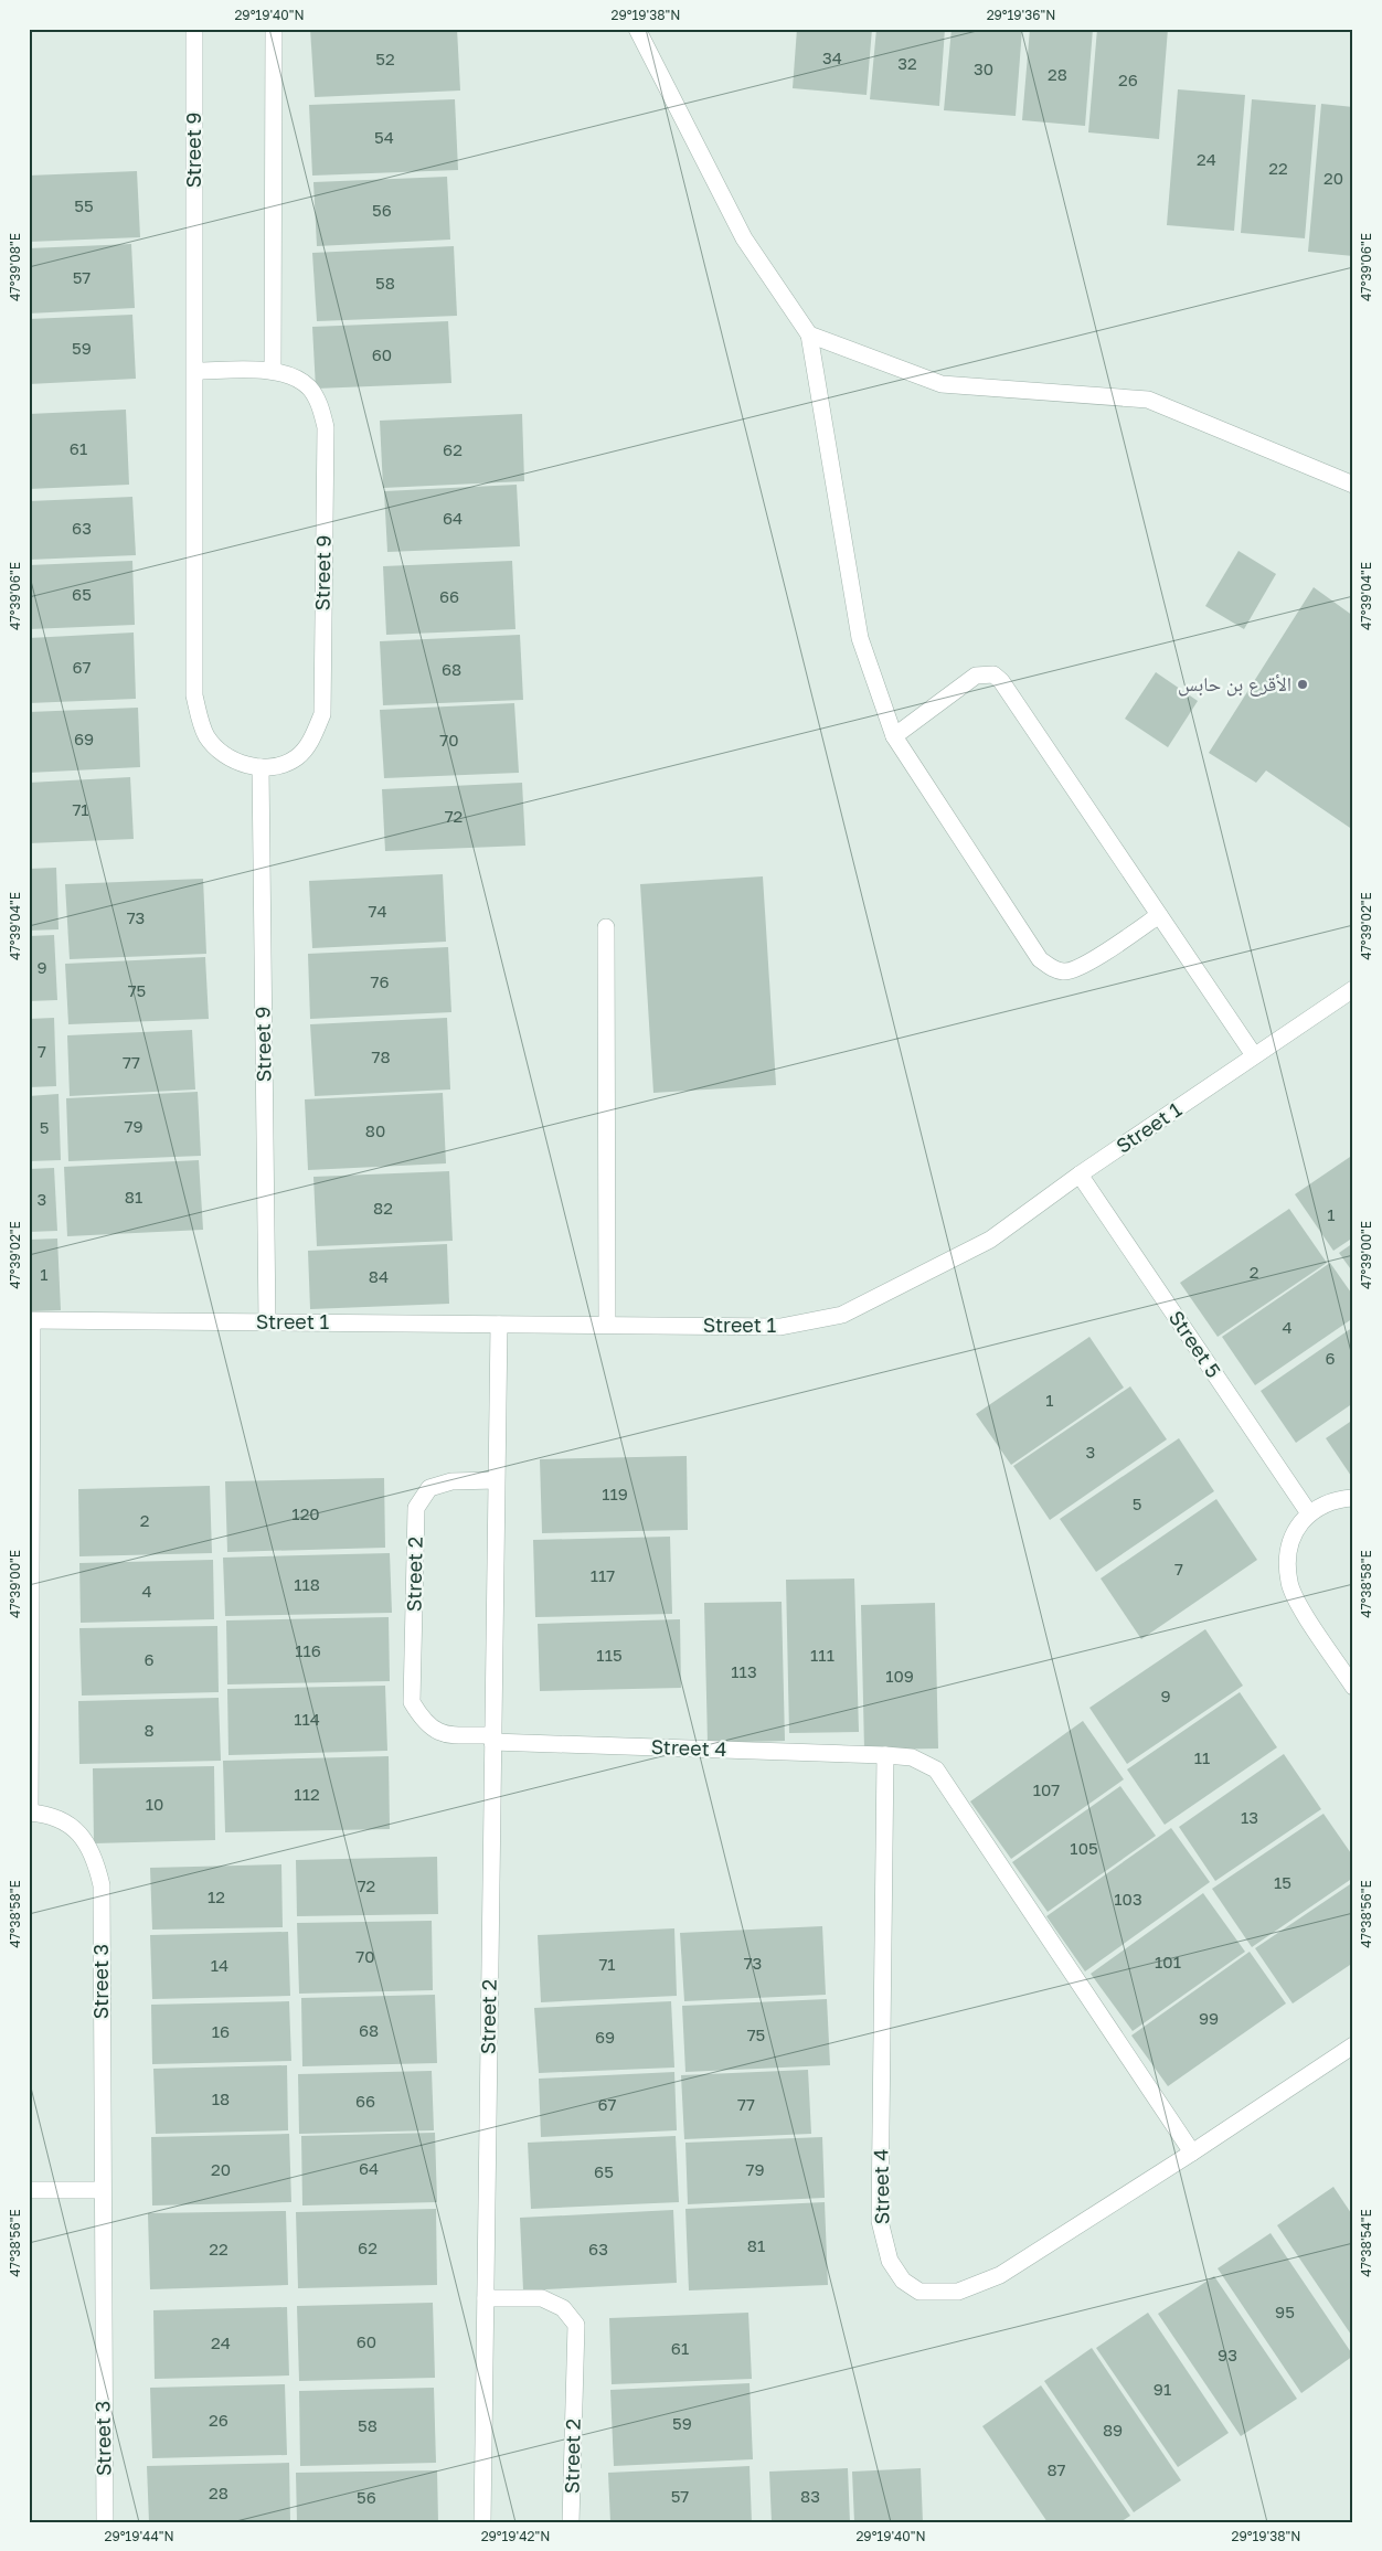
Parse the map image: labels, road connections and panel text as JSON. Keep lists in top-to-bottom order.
{
  "streets": {
    "street": [
      "Street 9",
      "Street 1",
      "Street 5",
      "Street 2",
      "Street 4",
      "Street 3"
    ]
  },
  "crossings": [
    ["Street 9", "Street 1"],
    ["Street 1", "Street 5"],
    ["Street 1", "Street 2"],
    ["Street 1", "Street 3"],
    ["Street 2", "Street 4"]
  ],
  "places": ["الأقرع بن حابس"],
  "house_numbers": [
    "34",
    "52",
    "32",
    "30",
    "28",
    "26",
    "54",
    "24",
    "22",
    "20",
    "55",
    "56",
    "57",
    "58",
    "59",
    "60",
    "61",
    "62",
    "64",
    "63",
    "65",
    "66",
    "67",
    "68",
    "69",
    "70",
    "71",
    "72",
    "74",
    "73",
    "9",
    "76",
    "75",
    "7",
    "78",
    "77",
    "79",
    "5",
    "80",
    "81",
    "3",
    "82",
    "1",
    "2",
    "1",
    "84",
    "4",
    "6",
    "1",
    "3",
    "119",
    "5",
    "120",
    "2",
    "7",
    "117",
    "118",
    "4",
    "116",
    "115",
    "111",
    "6",
    "113",
    "109",
    "9",
    "114",
    "8",
    "11",
    "107",
    "112",
    "10",
    "13",
    "105",
    "15",
    "72",
    "12",
    "103",
    "70",
    "101",
    "73",
    "71",
    "14",
    "99",
    "68",
    "16",
    "75",
    "69",
    "18",
    "66",
    "67",
    "77",
    "64",
    "20",
    "79",
    "65",
    "81",
    "62",
    "22",
    "63",
    "95",
    "60",
    "24",
    "61",
    "93",
    "91",
    "26",
    "59",
    "58",
    "89",
    "87",
    "28",
    "57",
    "83",
    "56"
  ],
  "coordinates": [
    "29°19'40\"N",
    "29°19'38\"N",
    "29°19'36\"N",
    "47°39'06\"E",
    "47°39'08\"E",
    "47°39'04\"E",
    "47°39'02\"E",
    "47°39'00\"E",
    "47°38'58\"E",
    "47°38'56\"E",
    "47°38'54\"E",
    "29°19'44\"N",
    "29°19'42\"N"
  ]
}
